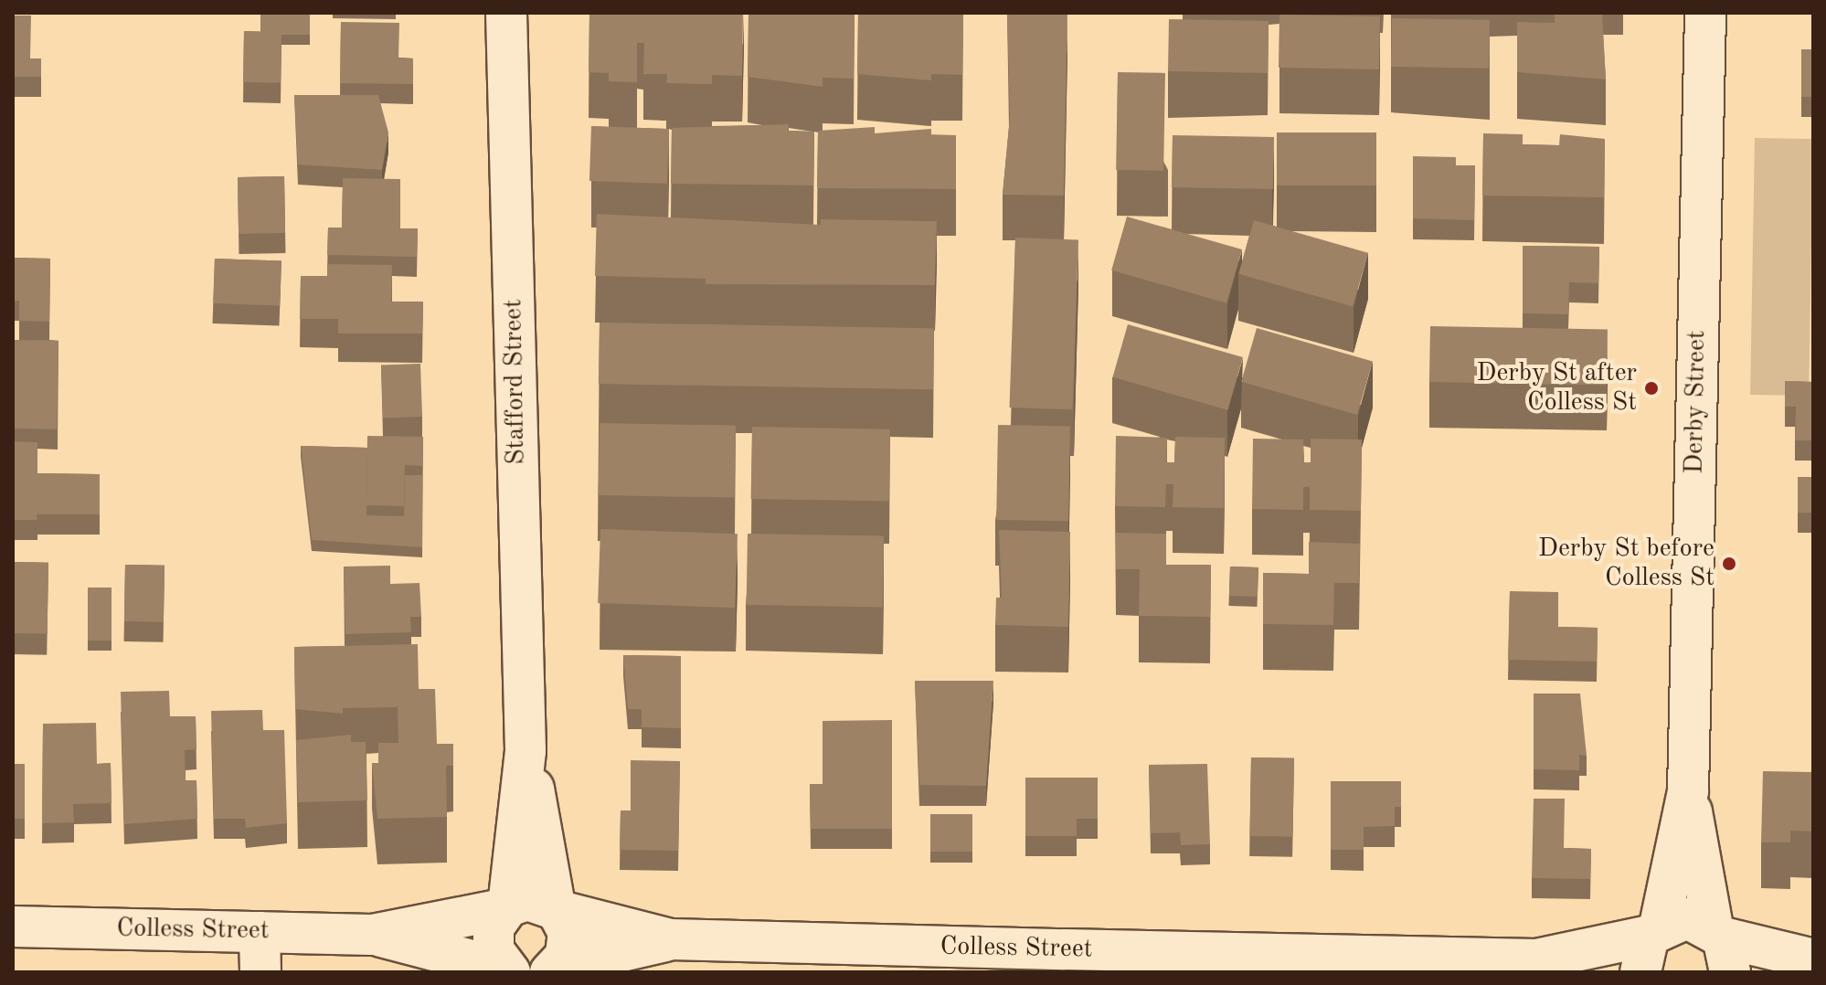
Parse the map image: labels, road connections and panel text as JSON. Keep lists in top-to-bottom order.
{
  "streets": {
    "street": ["Stafford Street", "Derby Street", "Colless Street"]
  },
  "crossings": [
    ["Stafford Street", "Colless Street"],
    ["Derby Street", "Colless Street"]
  ],
  "places": ["Derby St after Colless St", "Derby St before Colless St"]
}
